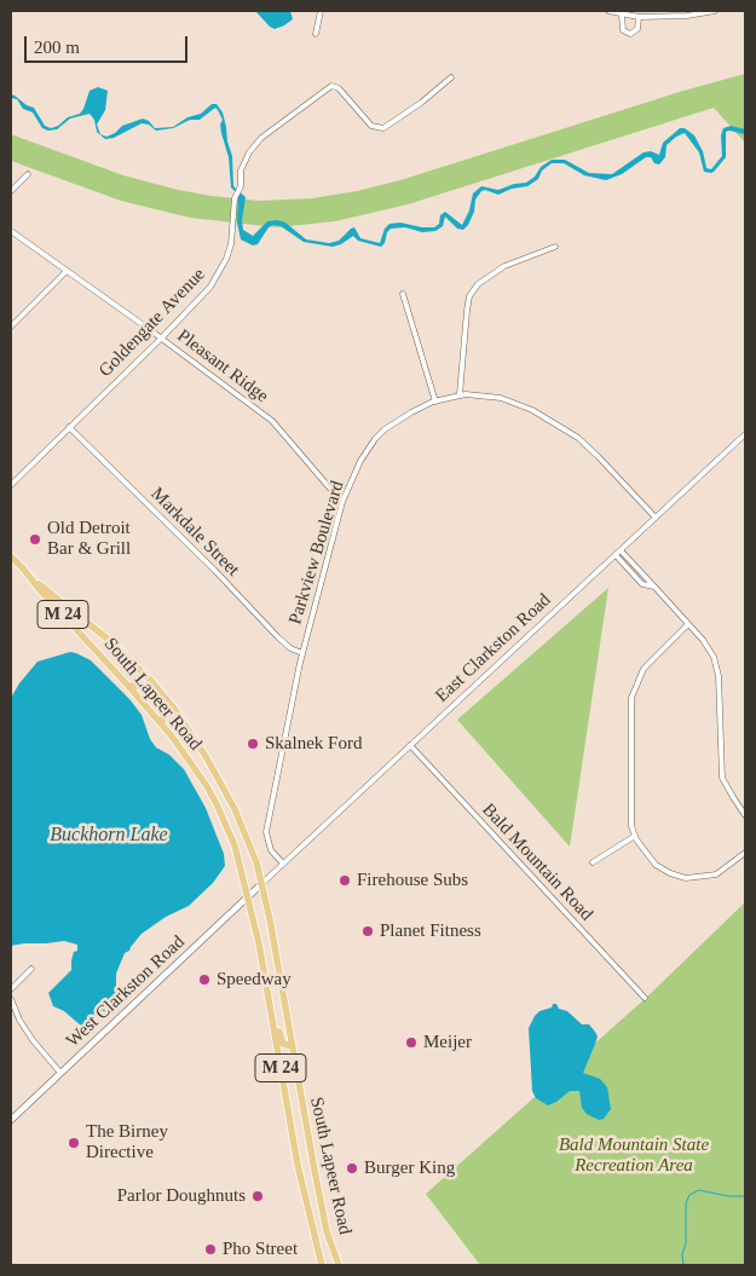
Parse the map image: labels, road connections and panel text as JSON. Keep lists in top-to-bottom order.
{
  "streets": {
    "main road": ["M 24", "South Lapeer Road", "West Clarkston Road"],
    "street": [
      "Goldengate Avenue",
      "Pleasant Ridge",
      "Markdale Street",
      "Parkview Boulevard",
      "East Clarkston Road",
      "Bald Mountain Road"
    ]
  },
  "crossings": [
    ["Goldengate Avenue", "Pleasant Ridge"],
    ["Goldengate Avenue", "Markdale Street"],
    ["Pleasant Ridge", "Parkview Boulevard"],
    ["Markdale Street", "Parkview Boulevard"],
    ["Parkview Boulevard", "East Clarkston Road"],
    ["East Clarkston Road", "South Lapeer Road"],
    ["East Clarkston Road", "Bald Mountain Road"],
    ["East Clarkston Road", "West Clarkston Road"],
    ["South Lapeer Road", "West Clarkston Road"]
  ],
  "water": ["Buckhorn Lake"],
  "parks": ["Bald Mountain State Recreation Area"],
  "places": [
    "Old Detroit Bar & Grill",
    "Skalnek Ford",
    "Firehouse Subs",
    "Planet Fitness",
    "Speedway",
    "Meijer",
    "The Birney Directive",
    "Burger King",
    "Parlor Doughnuts",
    "Pho Street"
  ],
  "scale_bar": "200 m"
}
